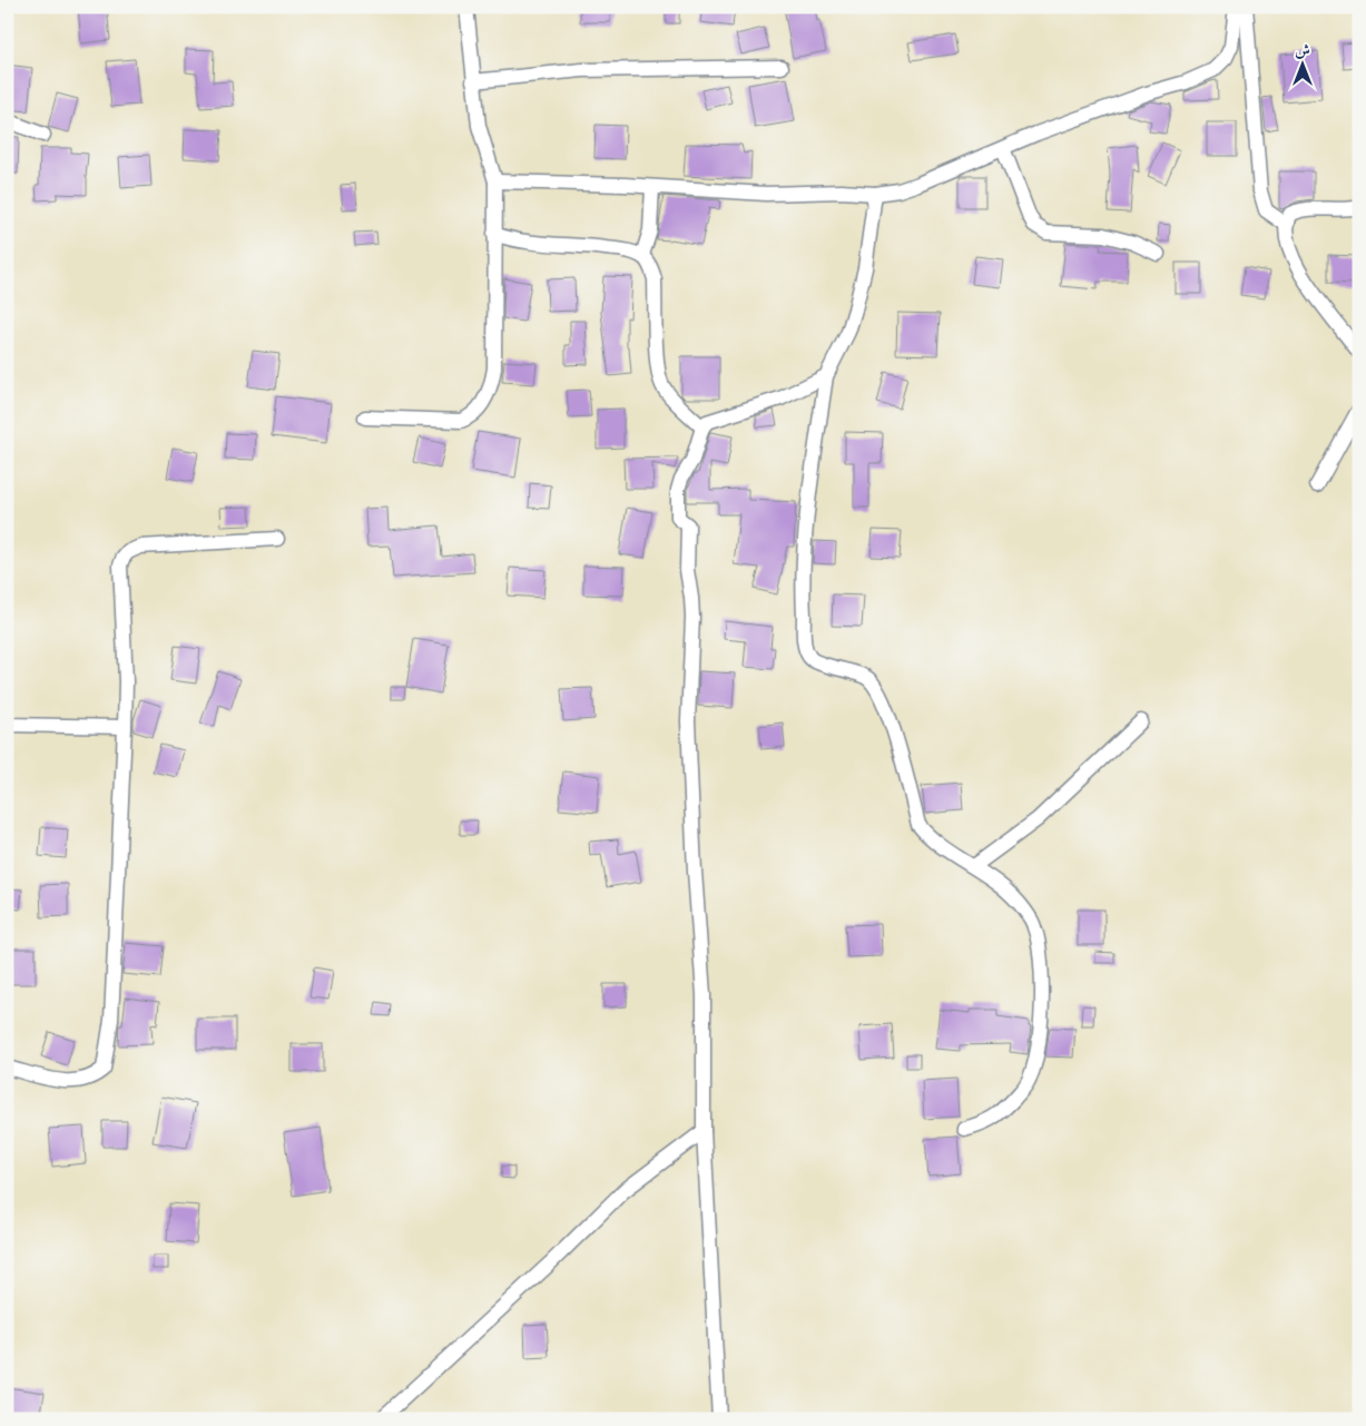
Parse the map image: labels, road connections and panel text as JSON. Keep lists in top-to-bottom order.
{
  "north": "top"
}
